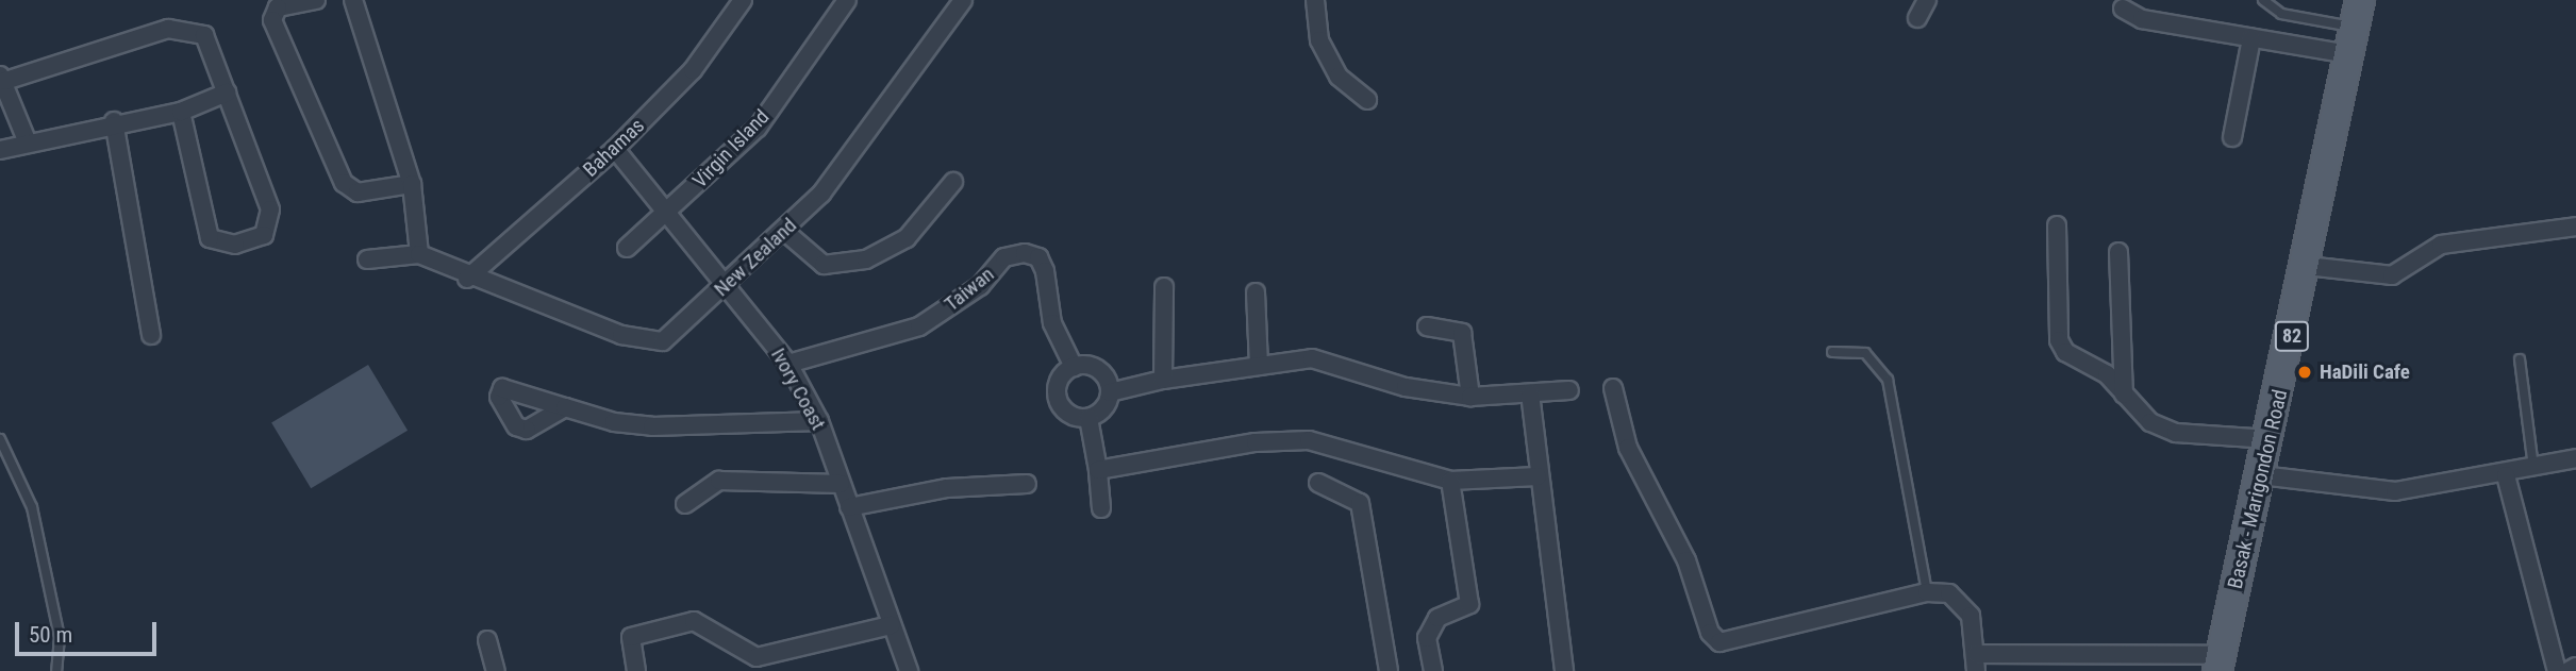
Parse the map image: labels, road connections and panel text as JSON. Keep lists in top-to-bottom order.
{
  "streets": {
    "main road": ["82", "Basak - Marigondon Road"],
    "street": [
      "Bahamas",
      "Virgin Island",
      "New Zealand",
      "Taiwan",
      "Ivory Coast"
    ]
  },
  "crossings": [
    ["Bahamas", "New Zealand"],
    ["Bahamas", "Ivory Coast"],
    ["Virgin Island", "Ivory Coast"],
    ["New Zealand", "Ivory Coast"],
    ["Taiwan", "Ivory Coast"]
  ],
  "places": ["HaDili Cafe"],
  "scale_bar": "50 m"
}
